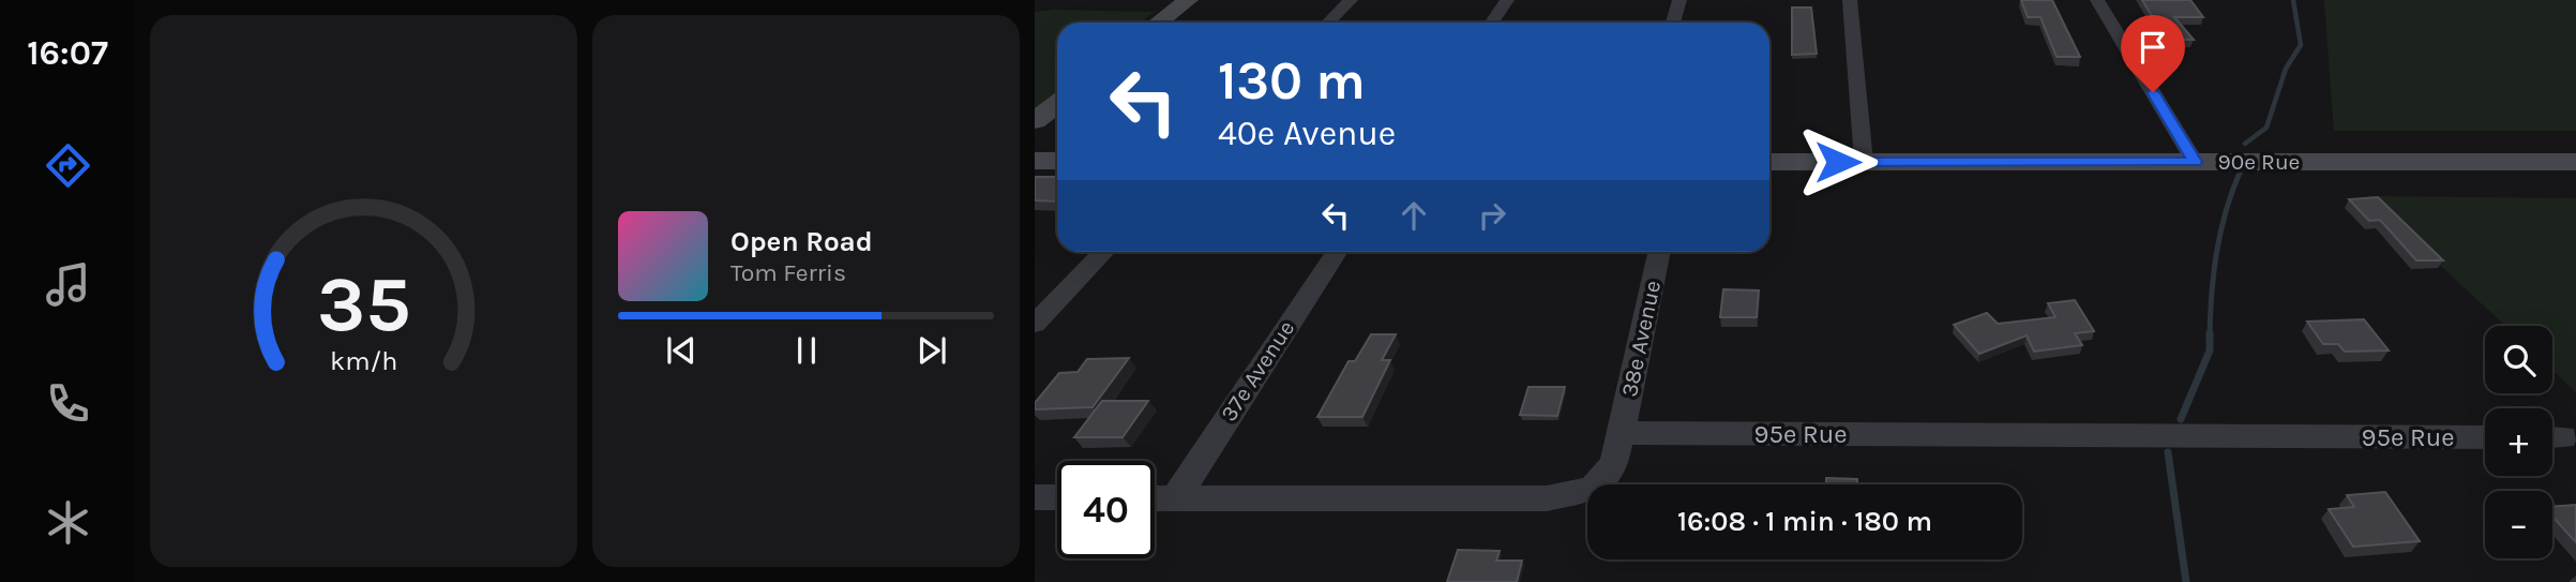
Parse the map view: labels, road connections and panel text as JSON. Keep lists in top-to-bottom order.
{
  "streets": {
    "street": [
      "90e Rue",
      "38e Avenue",
      "37e Avenue",
      "95e Rue"
    ]
  },
  "crossings": [
    ["38e Avenue", "95e Rue"]
  ],
  "page": {
    "tabs": "16:07",
    "turn": ["130 m", "40e Avenue"],
    "song": ["Open Road", "Tom Ferris"],
    "map_buttons": ["+", "−"],
    "limit": "40",
    "trip": "16:08 · 1 min · 180 m",
    "gauge": ["35", "km/h"]
  }
}
